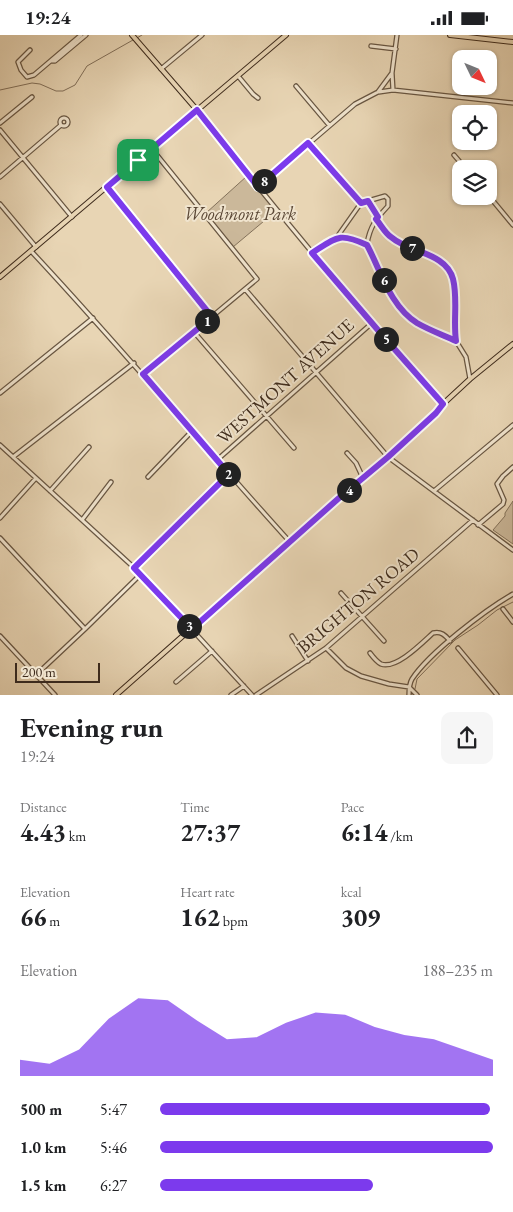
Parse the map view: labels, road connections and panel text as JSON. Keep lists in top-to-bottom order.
{
  "streets": {
    "street": ["WESTMONT AVENUE", "BRIGHTON ROAD"]
  },
  "parks": ["Woodmont Park"],
  "scale_bar": "200 m",
  "north": "bottom right",
  "page": {
    "status": "19:24",
    "pins": [
      "8",
      "7",
      "6",
      "1",
      "5",
      "2",
      "4",
      "3"
    ],
    "scale": "200 m",
    "heading": ["Evening run", "19:24"],
    "stats": [
      ["Distance", "4.43 km"],
      ["Time", "27:37"],
      ["Pace", "6:14 /km"],
      ["Elevation", "66 m"],
      ["Heart rate", "162 bpm"],
      ["kcal", "309"]
    ],
    "chart": ["Elevation", "188–235 m"],
    "list": [
      {
        "name": "500 m",
        "note": "5:47"
      },
      {
        "name": "1.0 km",
        "note": "5:46"
      },
      {
        "name": "1.5 km",
        "note": "6:27"
      }
    ]
  }
}
